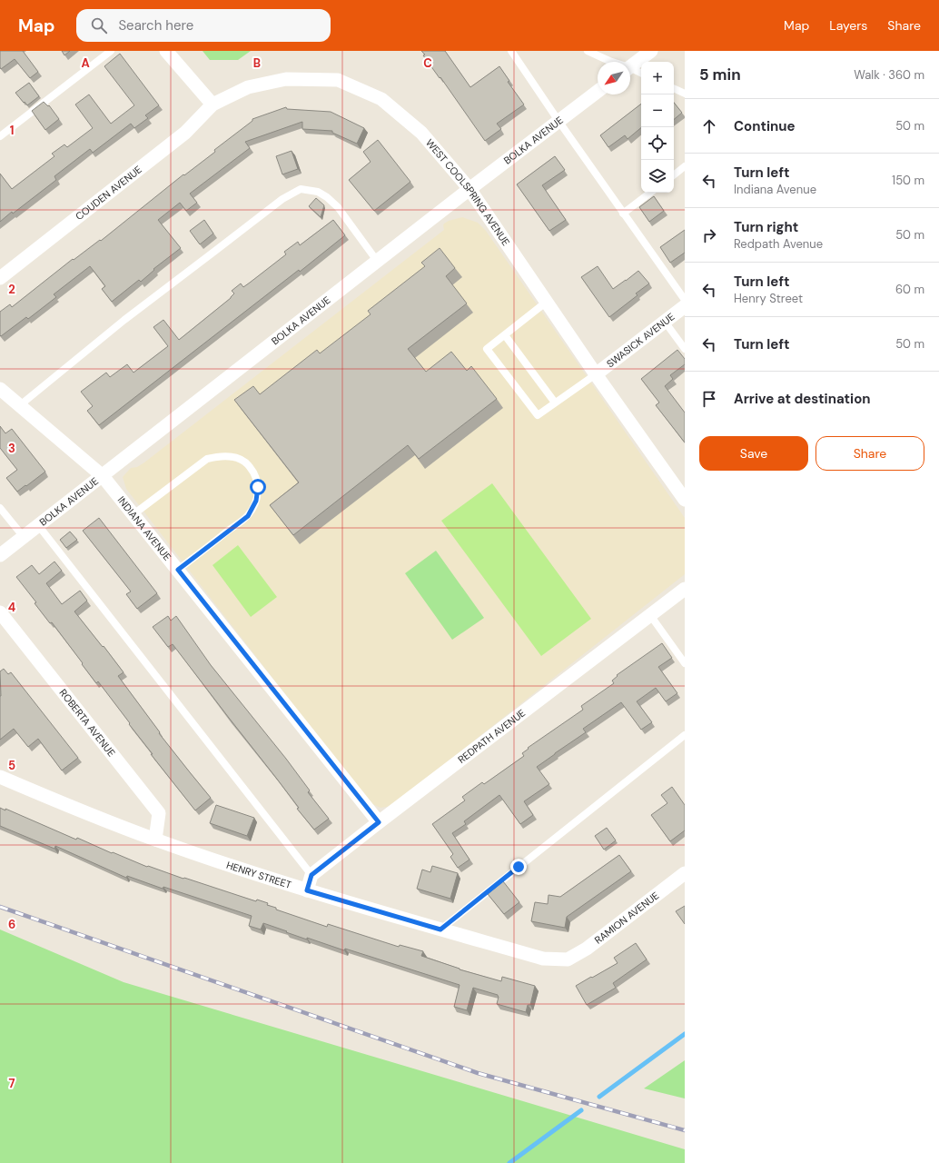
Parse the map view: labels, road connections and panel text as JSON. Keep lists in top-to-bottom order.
{
  "streets": {
    "street": [
      "BOLKA AVENUE",
      "WEST COOLSPRING AVENUE",
      "COUDEN AVENUE",
      "SWASICK AVENUE",
      "INDIANA AVENUE",
      "ROBERTA AVENUE",
      "REDPATH AVENUE",
      "HENRY STREET",
      "RAMION AVENUE"
    ]
  },
  "crossings": [
    ["BOLKA AVENUE", "WEST COOLSPRING AVENUE"],
    ["BOLKA AVENUE", "INDIANA AVENUE"],
    ["WEST COOLSPRING AVENUE", "COUDEN AVENUE"],
    ["WEST COOLSPRING AVENUE", "SWASICK AVENUE"],
    ["INDIANA AVENUE", "REDPATH AVENUE"],
    ["ROBERTA AVENUE", "HENRY STREET"],
    ["HENRY STREET", "RAMION AVENUE"]
  ],
  "north": "bottom left",
  "page": {
    "header": "Map",
    "search": "Search here",
    "nav": ["Map", "Layers", "Share"],
    "heading": ["5 min", "Walk · 360 m"],
    "map_buttons": ["+", "−"],
    "list": [
      ["Continue", "50 m"],
      ["Turn left", "Indiana Avenue", "150 m"],
      ["Turn right", "Redpath Avenue", "50 m"],
      ["Turn left", "Henry Street", "60 m"],
      ["Turn left", "50 m"],
      "Arrive at destination"
    ],
    "buttons": ["Save", "Share"]
  },
  "grid": {
    "columns": ["A", "B", "C"],
    "rows": [
      "1",
      "2",
      "3",
      "4",
      "5",
      "6",
      "7"
    ]
  }
}
